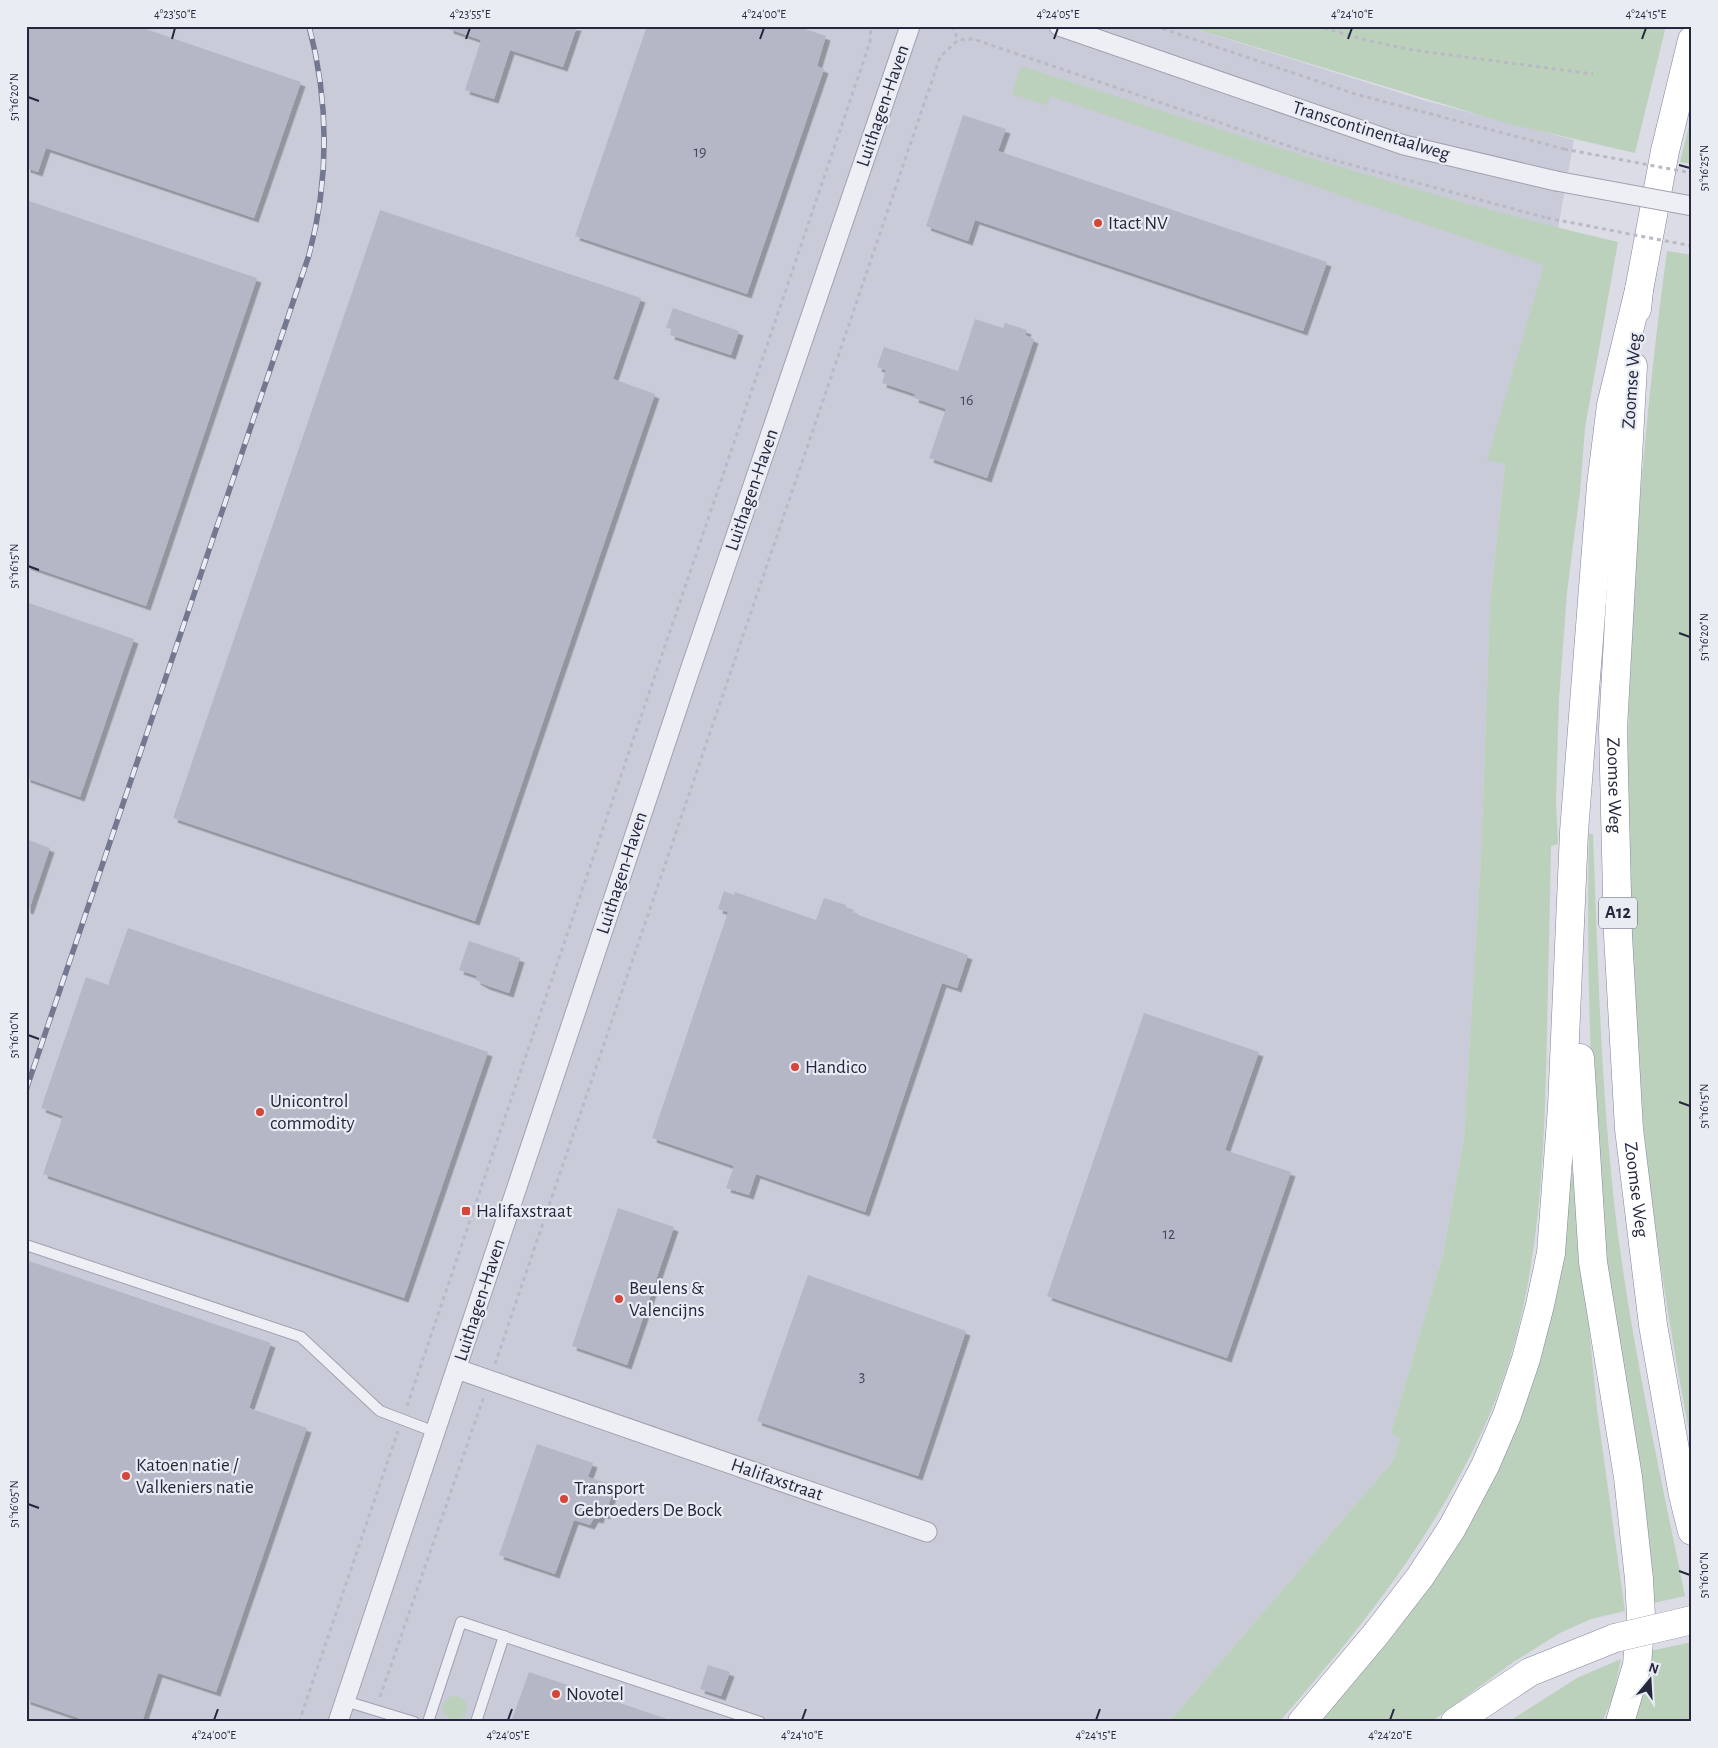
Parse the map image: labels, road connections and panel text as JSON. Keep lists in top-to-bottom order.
{
  "streets": {
    "highway": ["Zoomse Weg", "A12"],
    "street": ["Luithagen-Haven", "Transcontinentaalweg", "Halifaxstraat"]
  },
  "crossings": [
    ["Luithagen-Haven", "Halifaxstraat"]
  ],
  "places": {
    "other": [
      "Itact NV",
      "Handico",
      "Unicontrol commodity",
      "Beulens & Valencijns",
      "Katoen natie / Valkeniers natie",
      "Transport Gebroeders De Bock",
      "Novotel"
    ],
    "transit": ["Halifaxstraat"]
  },
  "house_numbers": [
    "19",
    "16",
    "12",
    "3"
  ],
  "north": "top",
  "coordinates": [
    "4°23'50\"E",
    "4°23'55\"E",
    "4°24'00\"E",
    "4°24'05\"E",
    "4°24'10\"E",
    "4°24'15\"E",
    "51°16'20\"N",
    "51°16'25\"N",
    "51°16'15\"N",
    "51°16'10\"N",
    "51°16'05\"N",
    "4°24'20\"E"
  ]
}
